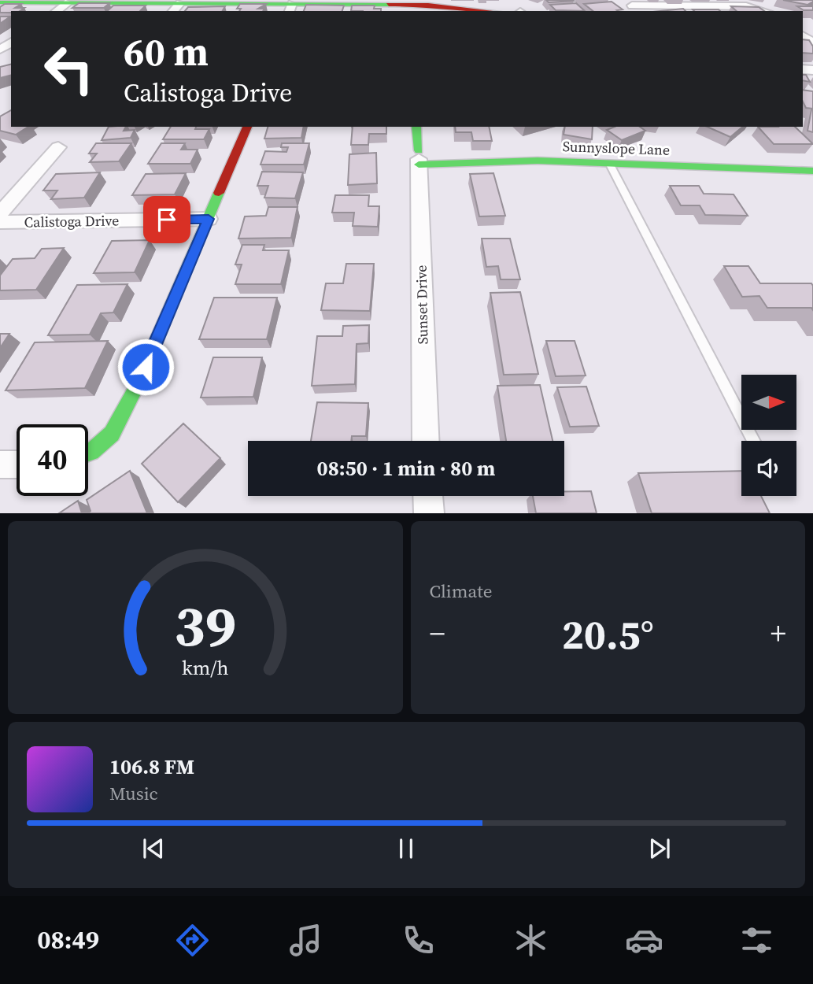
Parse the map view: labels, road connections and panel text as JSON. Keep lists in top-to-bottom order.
{
  "streets": {
    "street": ["Sunnyslope Lane", "Calistoga Drive", "Sunset Drive"]
  },
  "crossings": [
    ["Sunnyslope Lane", "Sunset Drive"]
  ],
  "north": "right",
  "page": {
    "turn": ["60 m", "Calistoga Drive"],
    "limit": "40",
    "trip": "08:50 · 1 min · 80 m",
    "tile": "Climate",
    "heat": ["−", "20.5°", "+"],
    "song": ["106.8 FM", "Music"],
    "tabs": "08:49",
    "gauge": ["39", "km/h"]
  }
}
